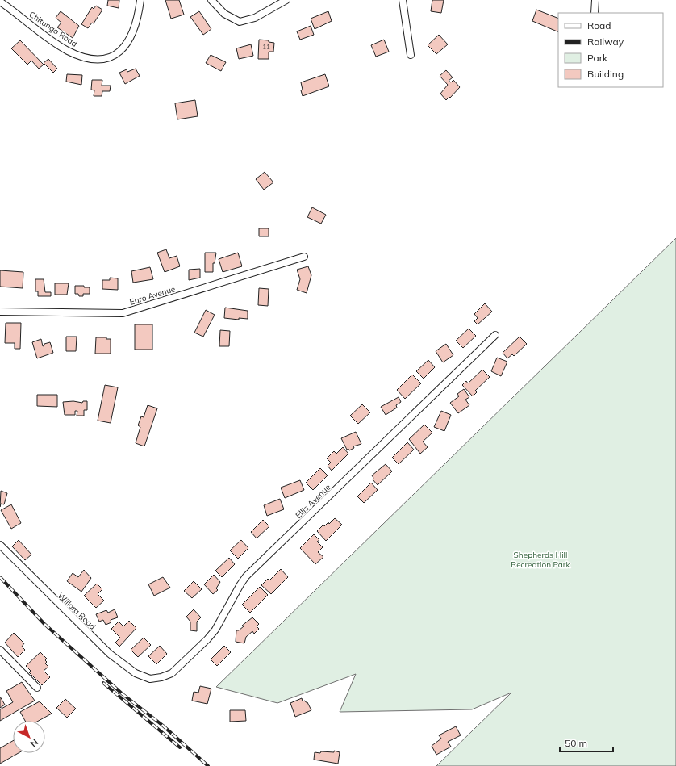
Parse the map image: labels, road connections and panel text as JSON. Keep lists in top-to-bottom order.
{
  "streets": {
    "street": [
      "Chitunga Road",
      "Euro Avenue",
      "Ellis Avenue",
      "Willora Road"
    ]
  },
  "crossings": [
    ["Ellis Avenue", "Willora Road"]
  ],
  "parks": ["Shepherds Hill Recreation Park"],
  "house_numbers": ["11"],
  "legend": [
    "Road",
    "Railway",
    "Park",
    "Building"
  ],
  "scale_bar": "50 m",
  "north": "bottom right"
}
